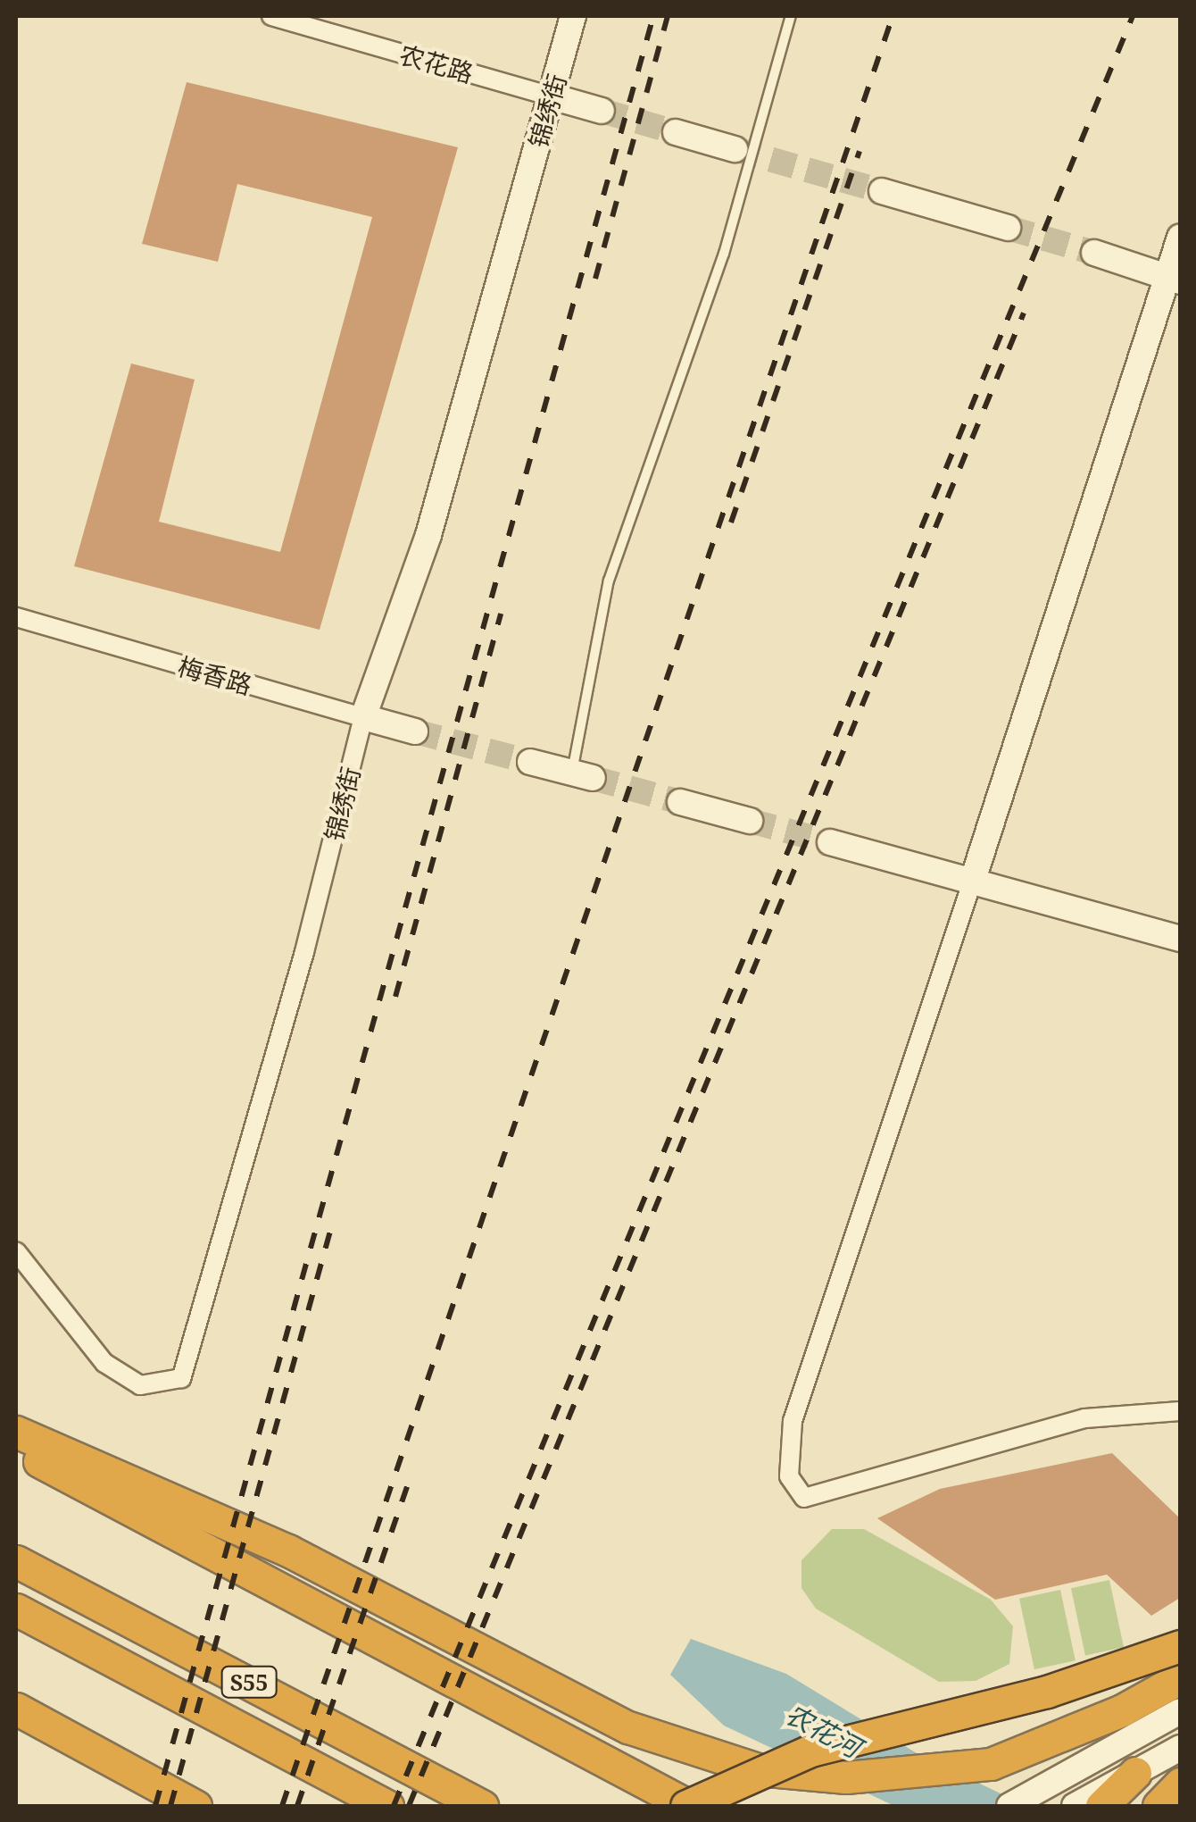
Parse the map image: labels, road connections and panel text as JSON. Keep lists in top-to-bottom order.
{
  "streets": {
    "highway": ["S55"],
    "street": ["农花路", "锦绣街", "梅香路"]
  },
  "crossings": [
    ["农花路", "锦绣街"],
    ["锦绣街", "梅香路"]
  ],
  "water": ["农花河"]
}
